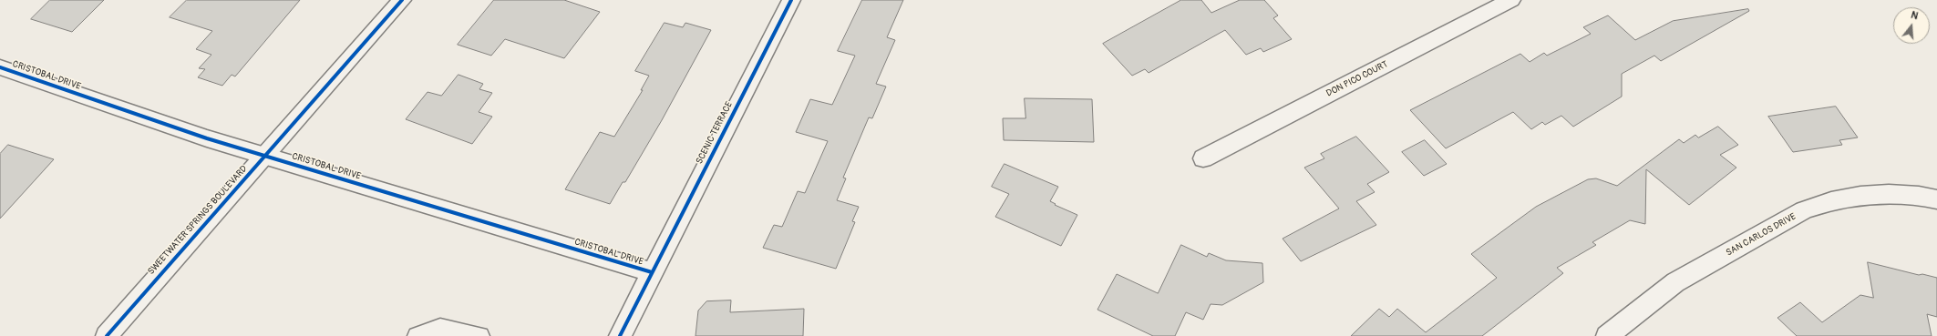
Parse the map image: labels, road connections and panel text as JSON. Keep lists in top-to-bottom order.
{
  "streets": {
    "street": [
      "CRISTOBAL DRIVE",
      "DON PICO COURT",
      "SCENIC TERRACE",
      "SWEETWATER SPRINGS BOULEVARD",
      "SAN CARLOS DRIVE"
    ]
  },
  "crossings": [
    ["CRISTOBAL DRIVE", "SCENIC TERRACE"],
    ["CRISTOBAL DRIVE", "SWEETWATER SPRINGS BOULEVARD"]
  ],
  "north": "top"
}
